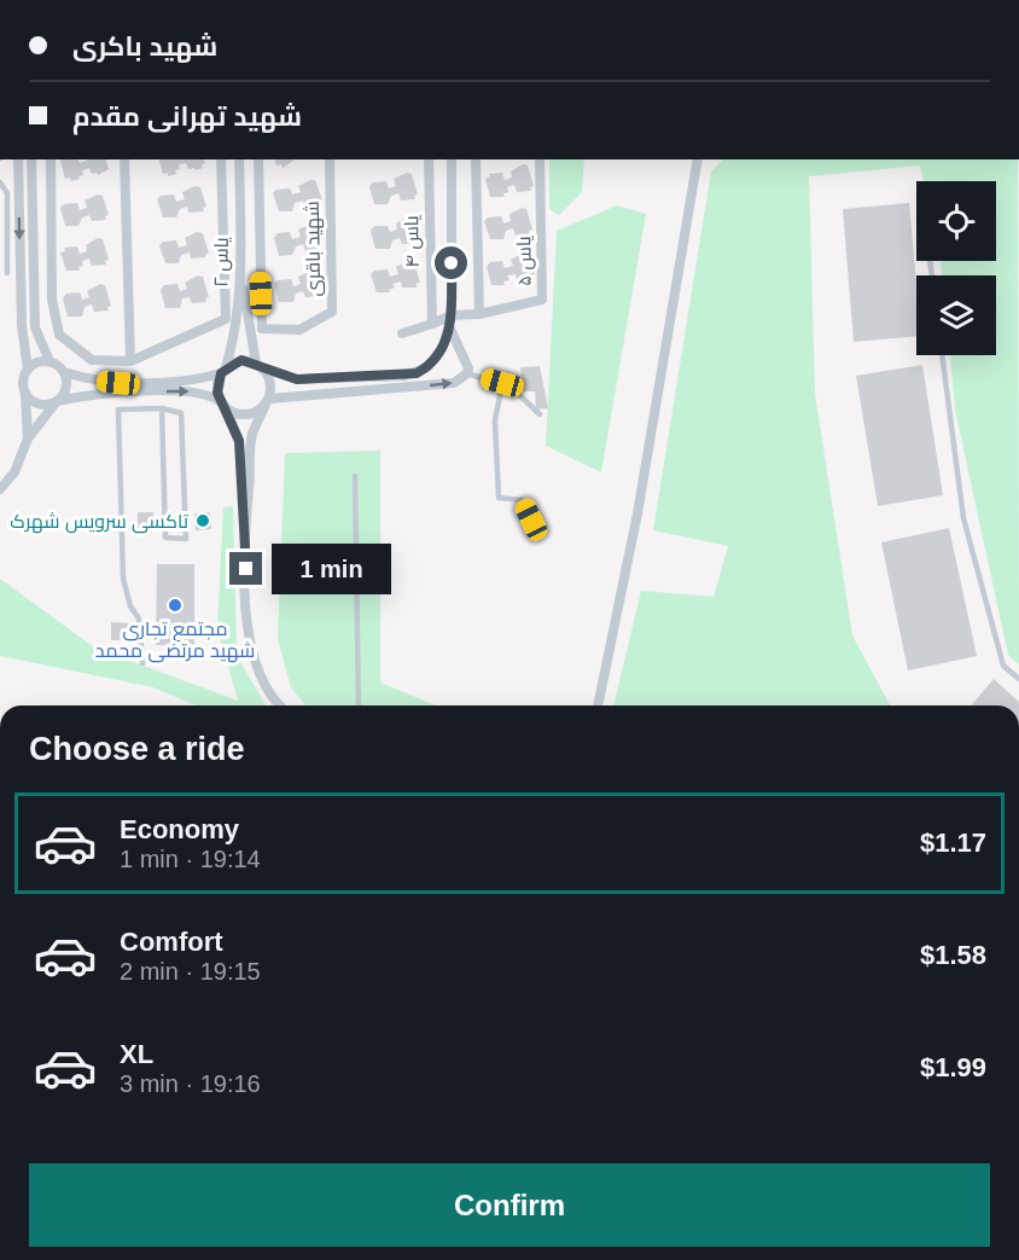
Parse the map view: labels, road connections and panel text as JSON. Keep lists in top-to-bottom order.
{
  "streets": {
    "street": [
      "یاس ۴",
      "شهید باقری",
      "یاس ۵",
      "یاس ۲"
    ]
  },
  "places": ["تاکسی سرویس شهرک", "مجتمع تجاری شهید مرتضی محمد"],
  "page": {
    "banner": ["شهید باکری", "شهید تهرانی مقدم"],
    "bubble": "1 min",
    "heading": "Choose a ride",
    "list": [
      {
        "name": "Economy",
        "note": "1 min · 19:14",
        "value": "$1.17"
      },
      {
        "name": "Comfort",
        "note": "2 min · 19:15",
        "value": "$1.58"
      },
      {
        "name": "XL",
        "note": "3 min · 19:16",
        "value": "$1.99"
      }
    ],
    "buttons": "Confirm"
  }
}
